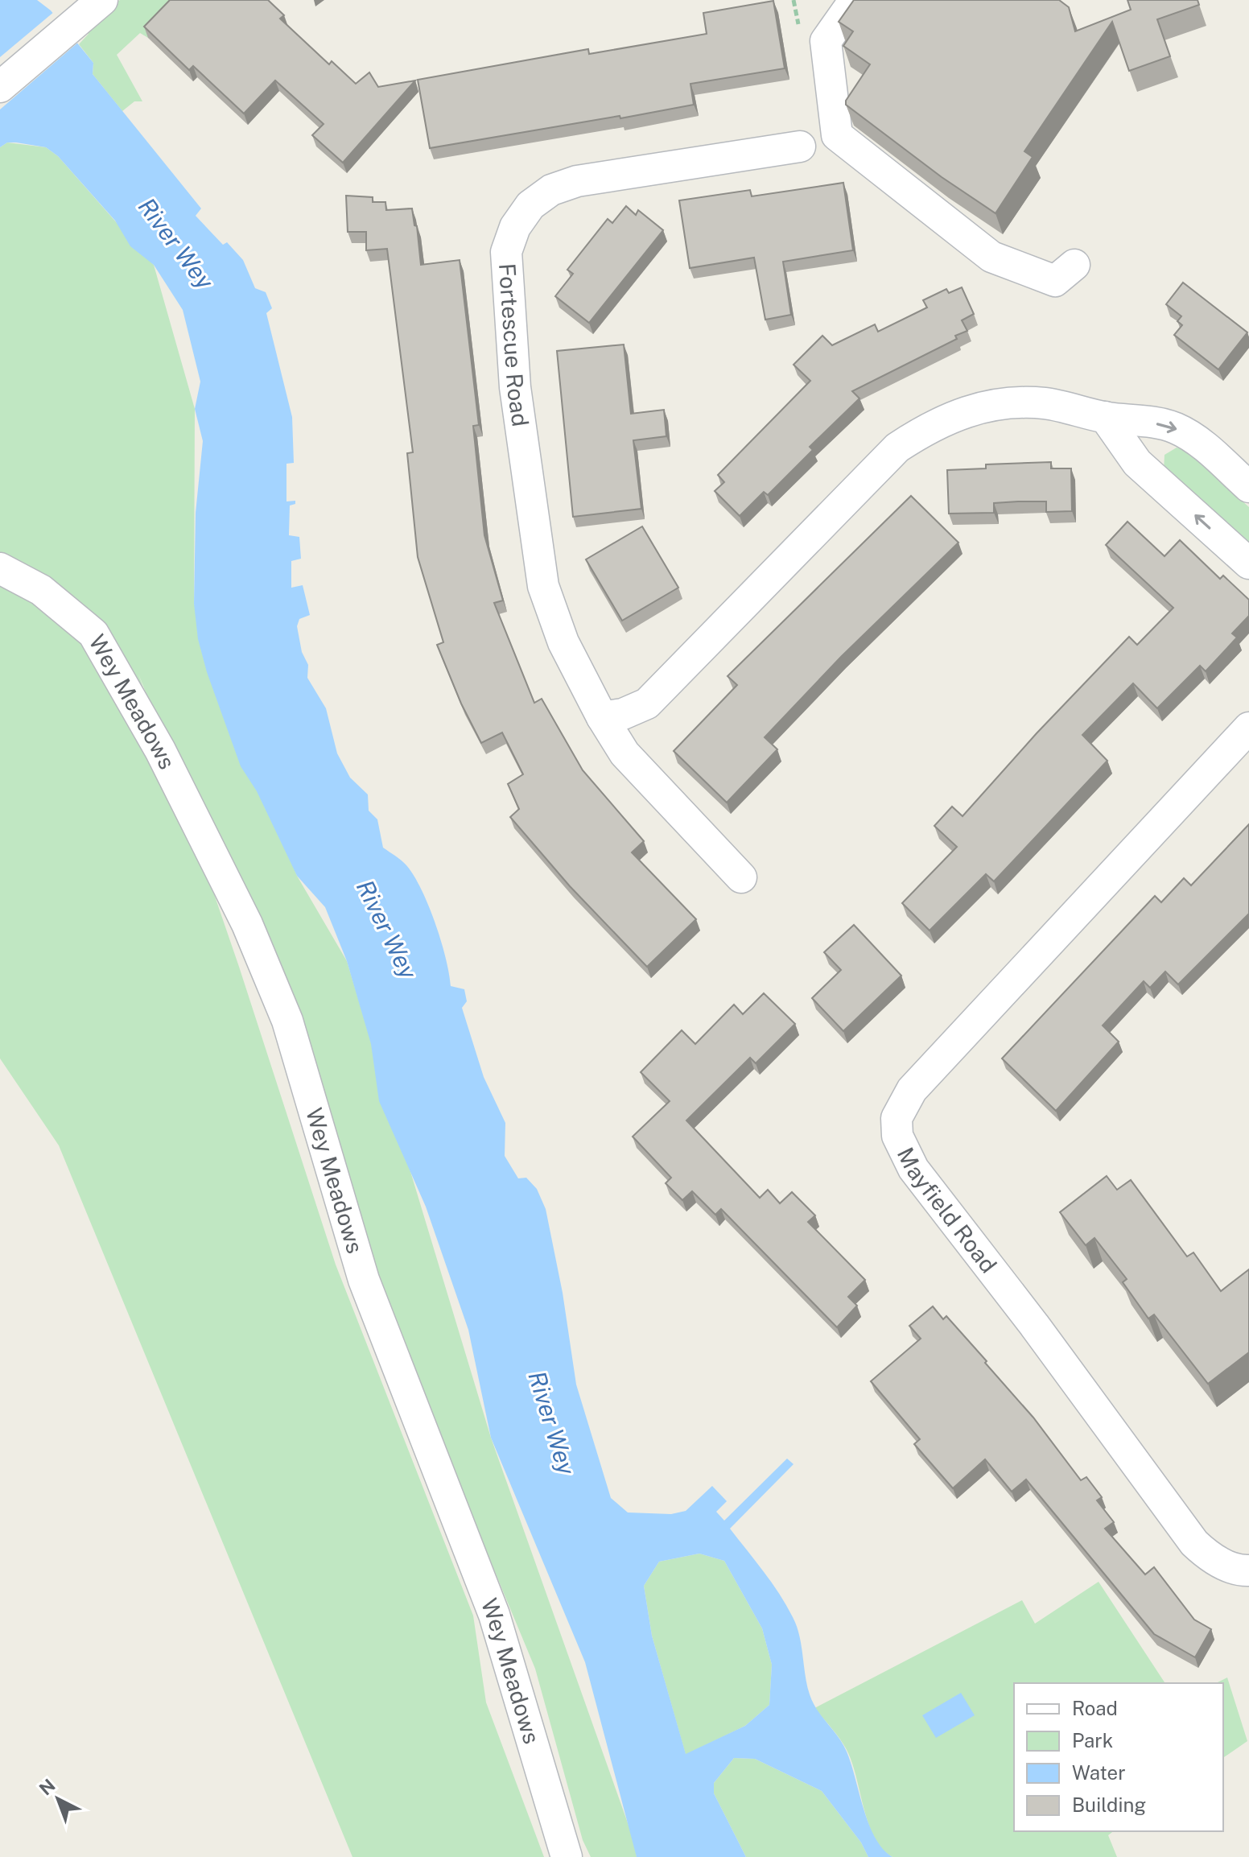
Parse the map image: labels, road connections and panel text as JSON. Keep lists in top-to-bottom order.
{
  "streets": {
    "street": ["Fortescue Road", "Wey Meadows", "Mayfield Road"]
  },
  "water": ["River Wey"],
  "legend": [
    "Road",
    "Park",
    "Water",
    "Building"
  ],
  "north": "top left"
}
